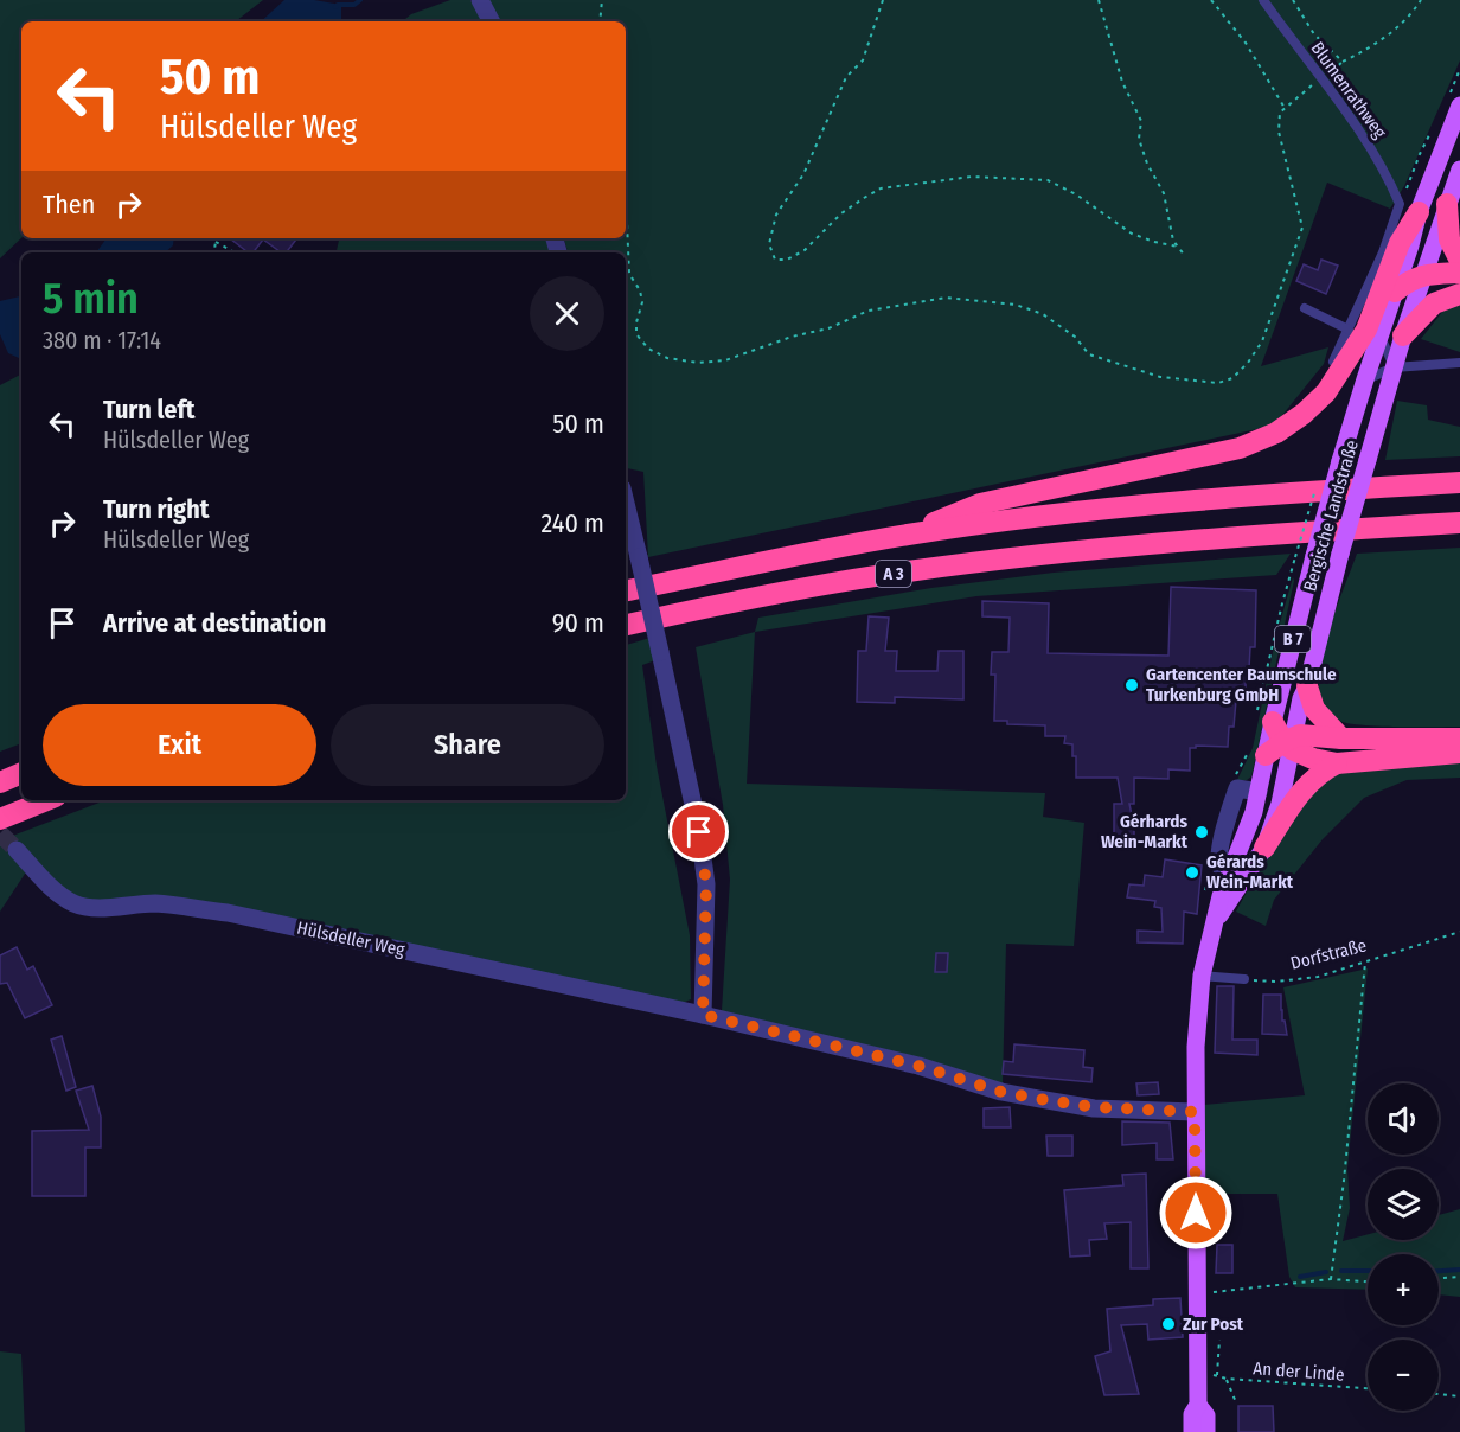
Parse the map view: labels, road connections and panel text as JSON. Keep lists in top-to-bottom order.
{
  "streets": {
    "highway": ["A 3"],
    "main road": ["Bergische Landstraße", "B 7"],
    "street": ["Hülsdeller Weg"],
    "lane": ["Blumenrathweg"],
    "path": ["Dorfstraße", "An der Linde"]
  },
  "crossings": [
    ["Blumenrathweg", "Bergische Landstraße"],
    ["Bergische Landstraße", "Hülsdeller Weg"]
  ],
  "places": [
    "Gartencenter Baumschule Turkenburg GmbH",
    "Gérhards Wein-Markt",
    "Gérards Wein-Markt",
    "Zur Post"
  ],
  "page": {
    "turn": ["50 m", "Hülsdeller Weg"],
    "then": "Then",
    "heading": ["5 min", "380 m · 17:14"],
    "list": [
      {
        "name": "Turn left",
        "note": "Hülsdeller Weg",
        "value": "50 m"
      },
      {
        "name": "Turn right",
        "note": "Hülsdeller Weg",
        "value": "240 m"
      },
      {
        "name": "Arrive at destination",
        "value": "90 m"
      }
    ],
    "buttons": ["Exit", "Share"],
    "map_buttons": ["+", "−"]
  }
}
